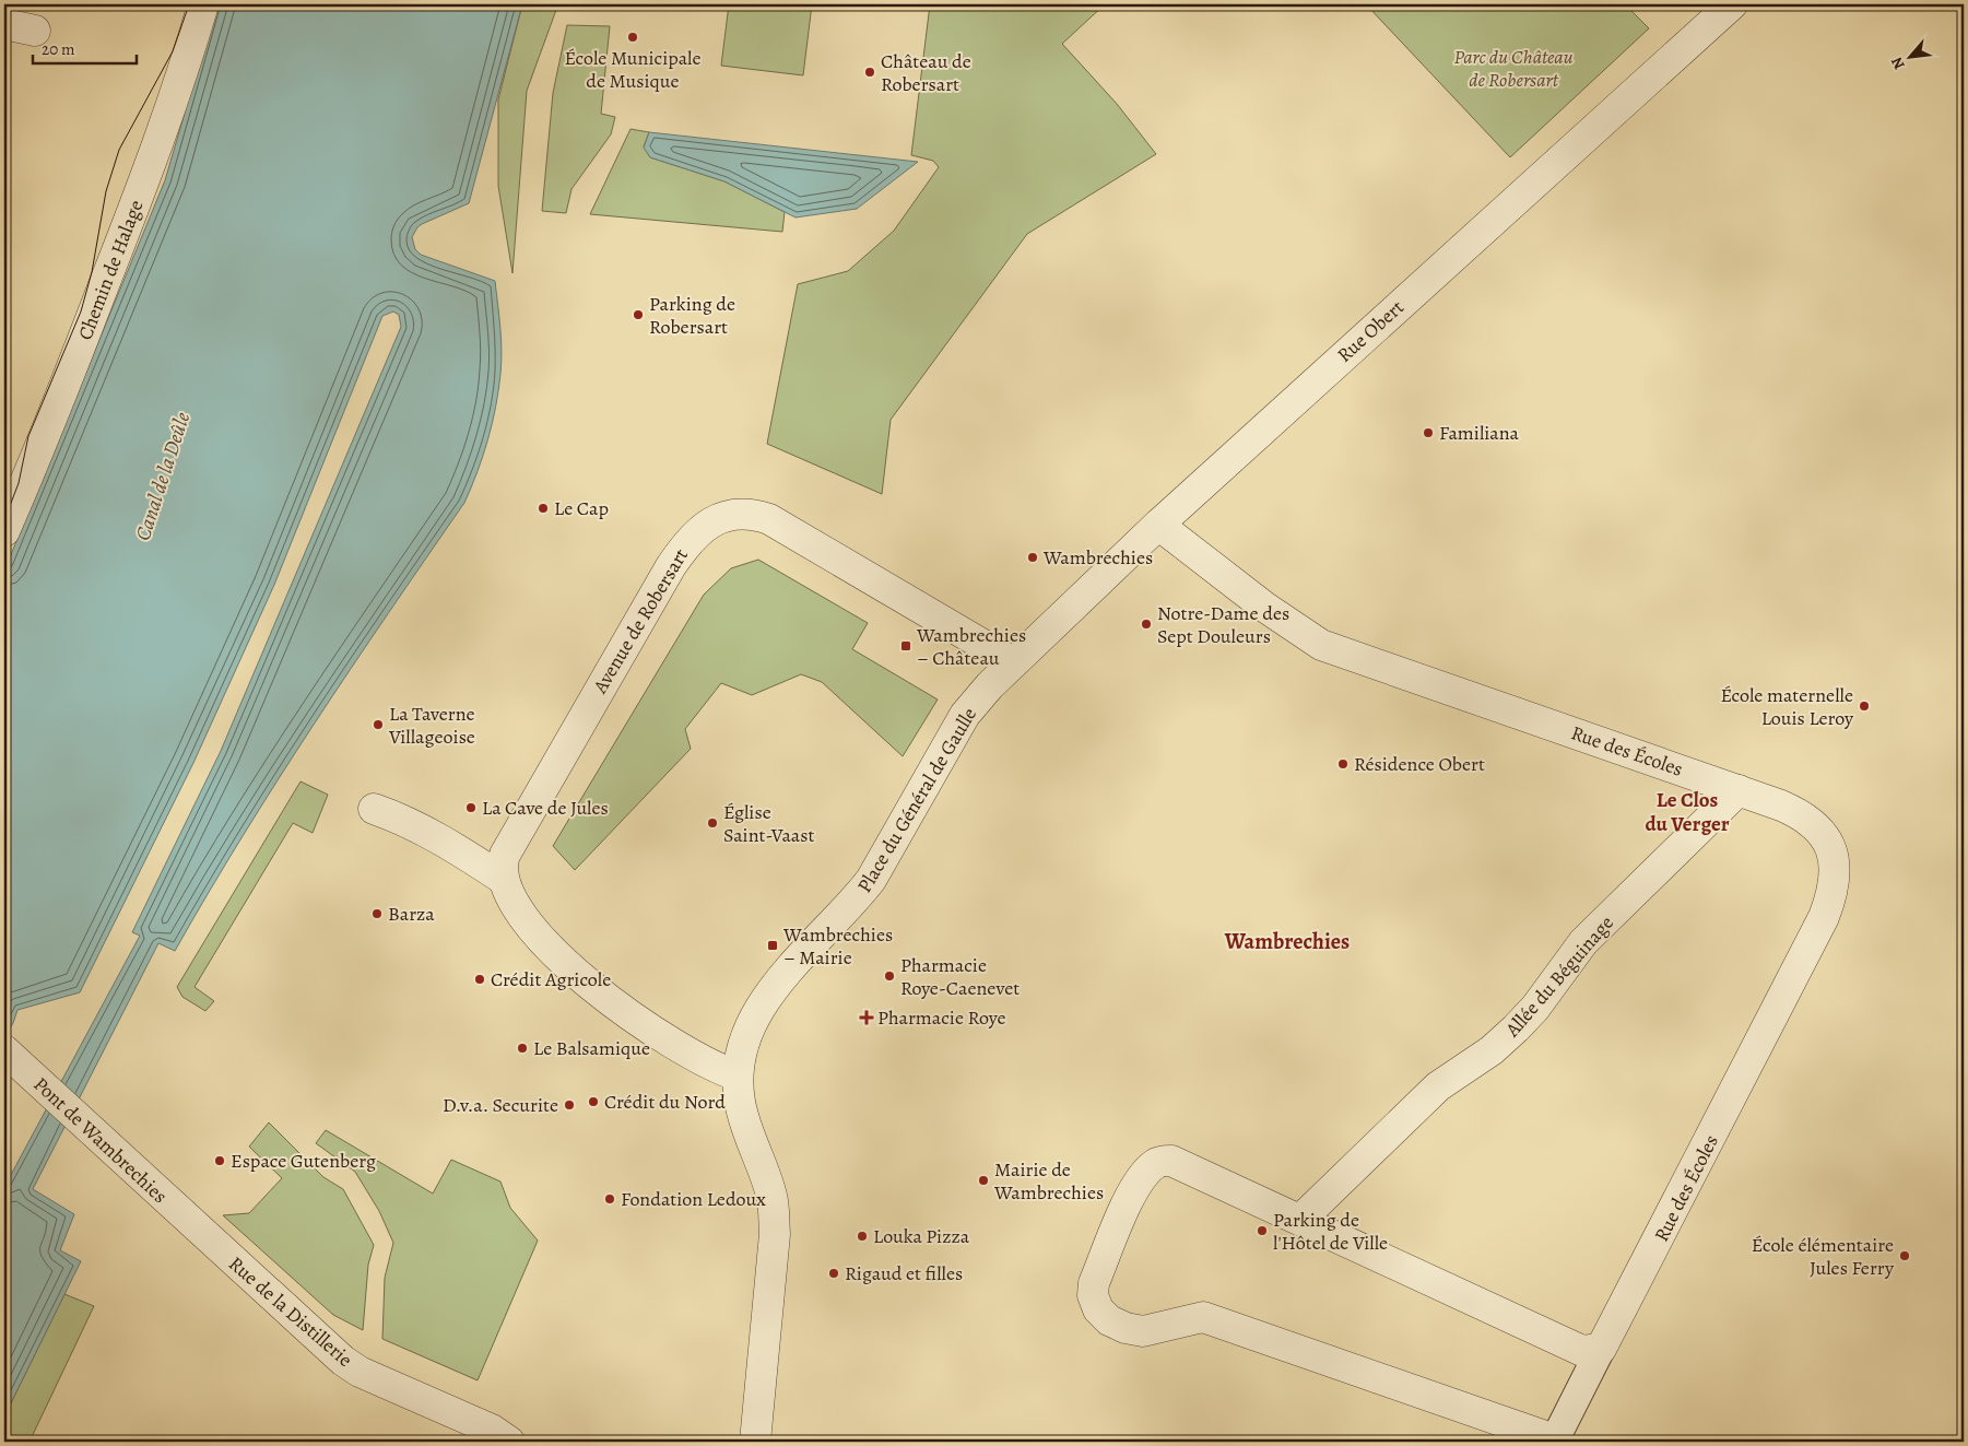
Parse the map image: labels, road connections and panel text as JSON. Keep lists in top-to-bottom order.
{
  "streets": {
    "street": [
      "Chemin de Halage",
      "Rue Obert",
      "Avenue de Robersart",
      "Rue des Écoles",
      "Place du Général de Gaulle",
      "Allée du Béguinage",
      "Pont de Wambrechies",
      "Rue de la Distillerie"
    ]
  },
  "crossings": [
    ["Rue Obert", "Avenue de Robersart"],
    ["Rue Obert", "Rue des Écoles"],
    ["Rue Obert", "Place du Général de Gaulle"],
    ["Avenue de Robersart", "Place du Général de Gaulle"],
    ["Rue des Écoles", "Allée du Béguinage"],
    ["Pont de Wambrechies", "Rue de la Distillerie"]
  ],
  "districts": ["Le Clos du Verger", "Wambrechies"],
  "water": ["Canal de la Deûle"],
  "parks": ["Parc du Château de Robersart"],
  "places": {
    "other": [
      "École Municipale de Musique",
      "Château de Robersart",
      "Parking de Robersart",
      "Familiana",
      "Le Cap",
      "Wambrechies",
      "Notre-Dame des Sept Douleurs",
      "École maternelle Louis Leroy",
      "La Taverne Villageoise",
      "Résidence Obert",
      "La Cave de Jules",
      "Église Saint-Vaast",
      "Barza",
      "Pharmacie Roye-Caenevet",
      "Crédit Agricole",
      "Le Balsamique",
      "Crédit du Nord",
      "D.v.a. Securite",
      "Espace Gutenberg",
      "Mairie de Wambrechies",
      "Fondation Ledoux",
      "Parking de l'Hôtel de Ville",
      "Louka Pizza",
      "École élémentaire Jules Ferry",
      "Rigaud et filles"
    ],
    "transit": ["Wambrechies – Château", "Wambrechies – Mairie"],
    "health": ["Pharmacie Roye"]
  },
  "scale_bar": "20 m",
  "north": "bottom left"
}
